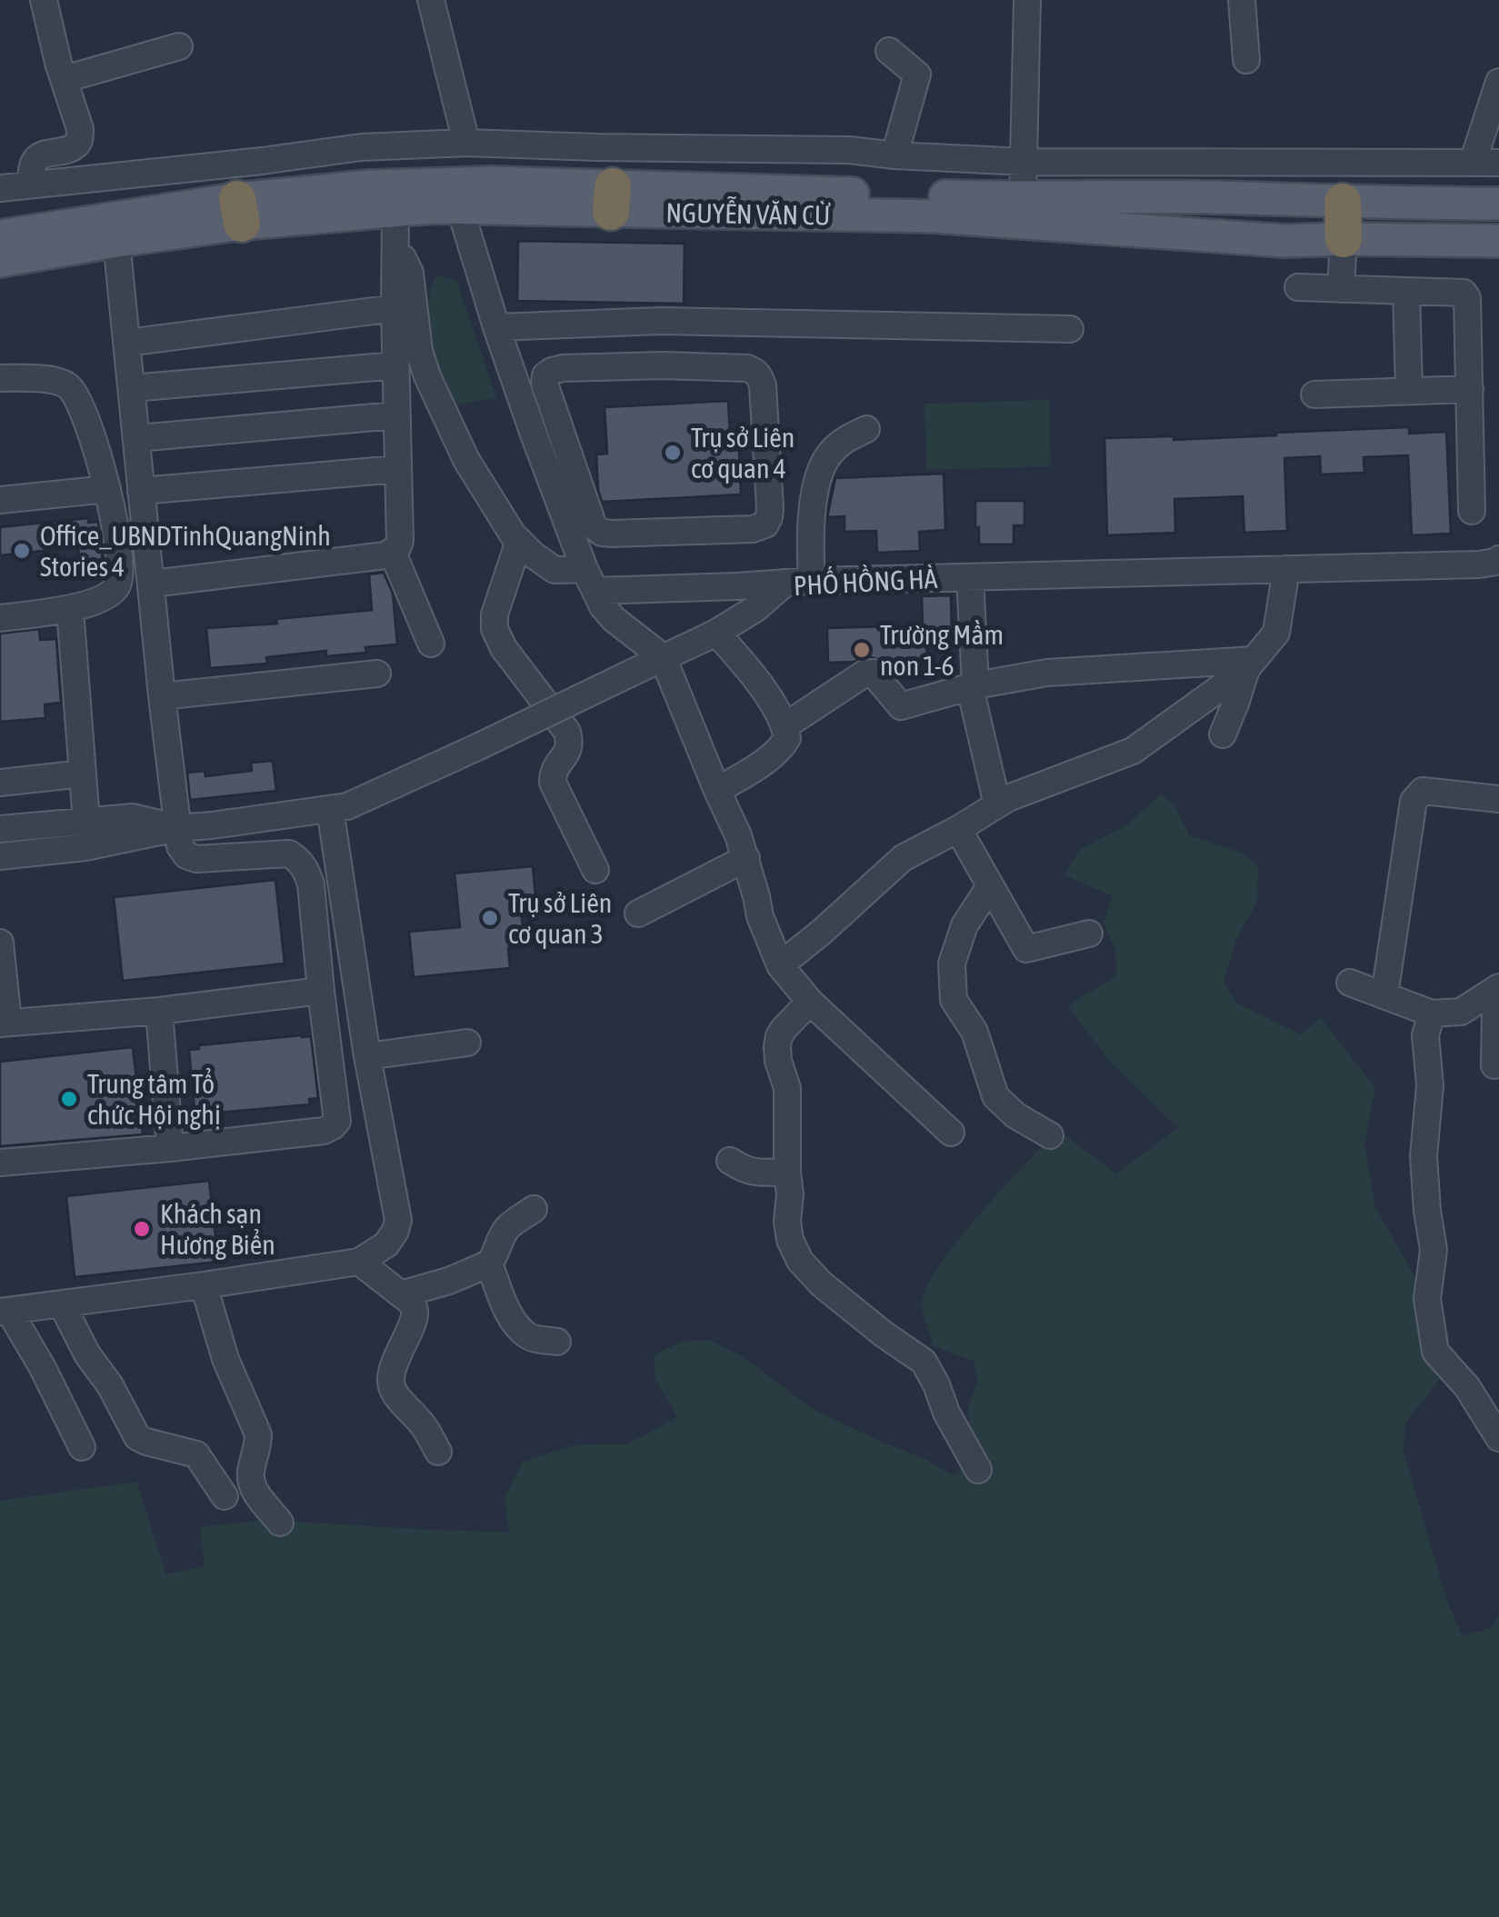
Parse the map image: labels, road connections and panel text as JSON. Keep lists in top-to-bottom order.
{
  "streets": {
    "main road": ["NGUYỄN VĂN CỪ"],
    "street": ["PHỐ HỒNG HÀ"]
  },
  "places": [
    "Trụ sở Liên cơ quan 4",
    "Office_UBNDTinhQuangNinh Stories 4",
    "Trường Mầm non 1-6",
    "Trụ sở Liên cơ quan 3",
    "Trung tâm Tổ chức Hội nghị",
    "Khách sạn Hương Biển"
  ]
}
